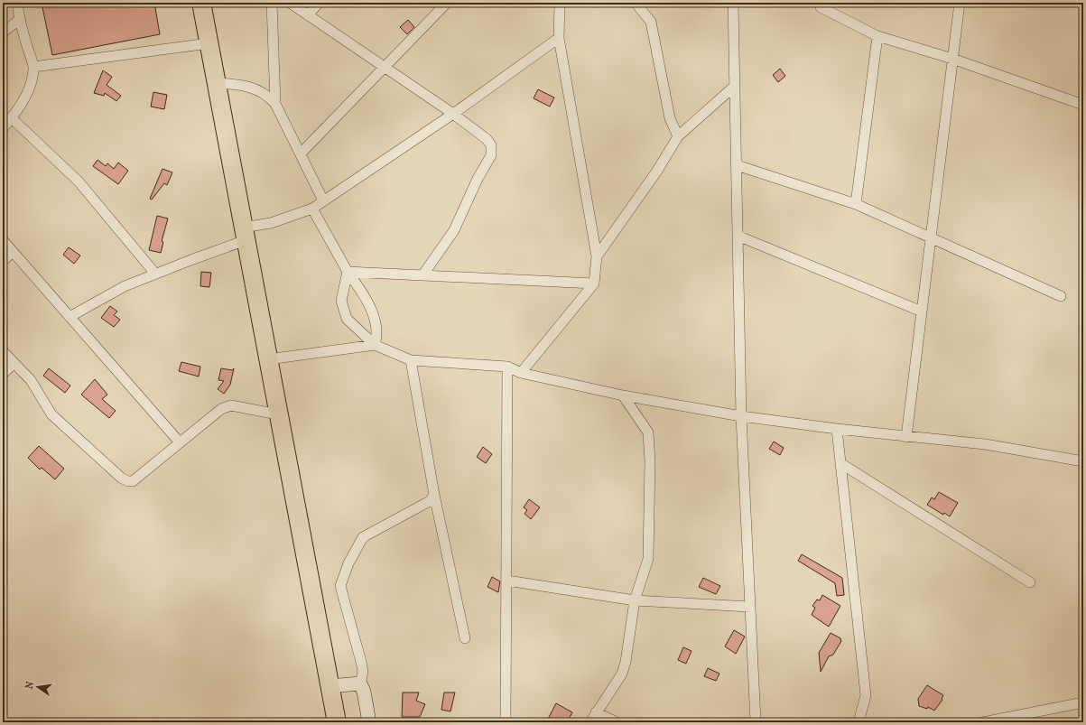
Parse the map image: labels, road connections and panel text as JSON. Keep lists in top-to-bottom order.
{
  "north": "left"
}
